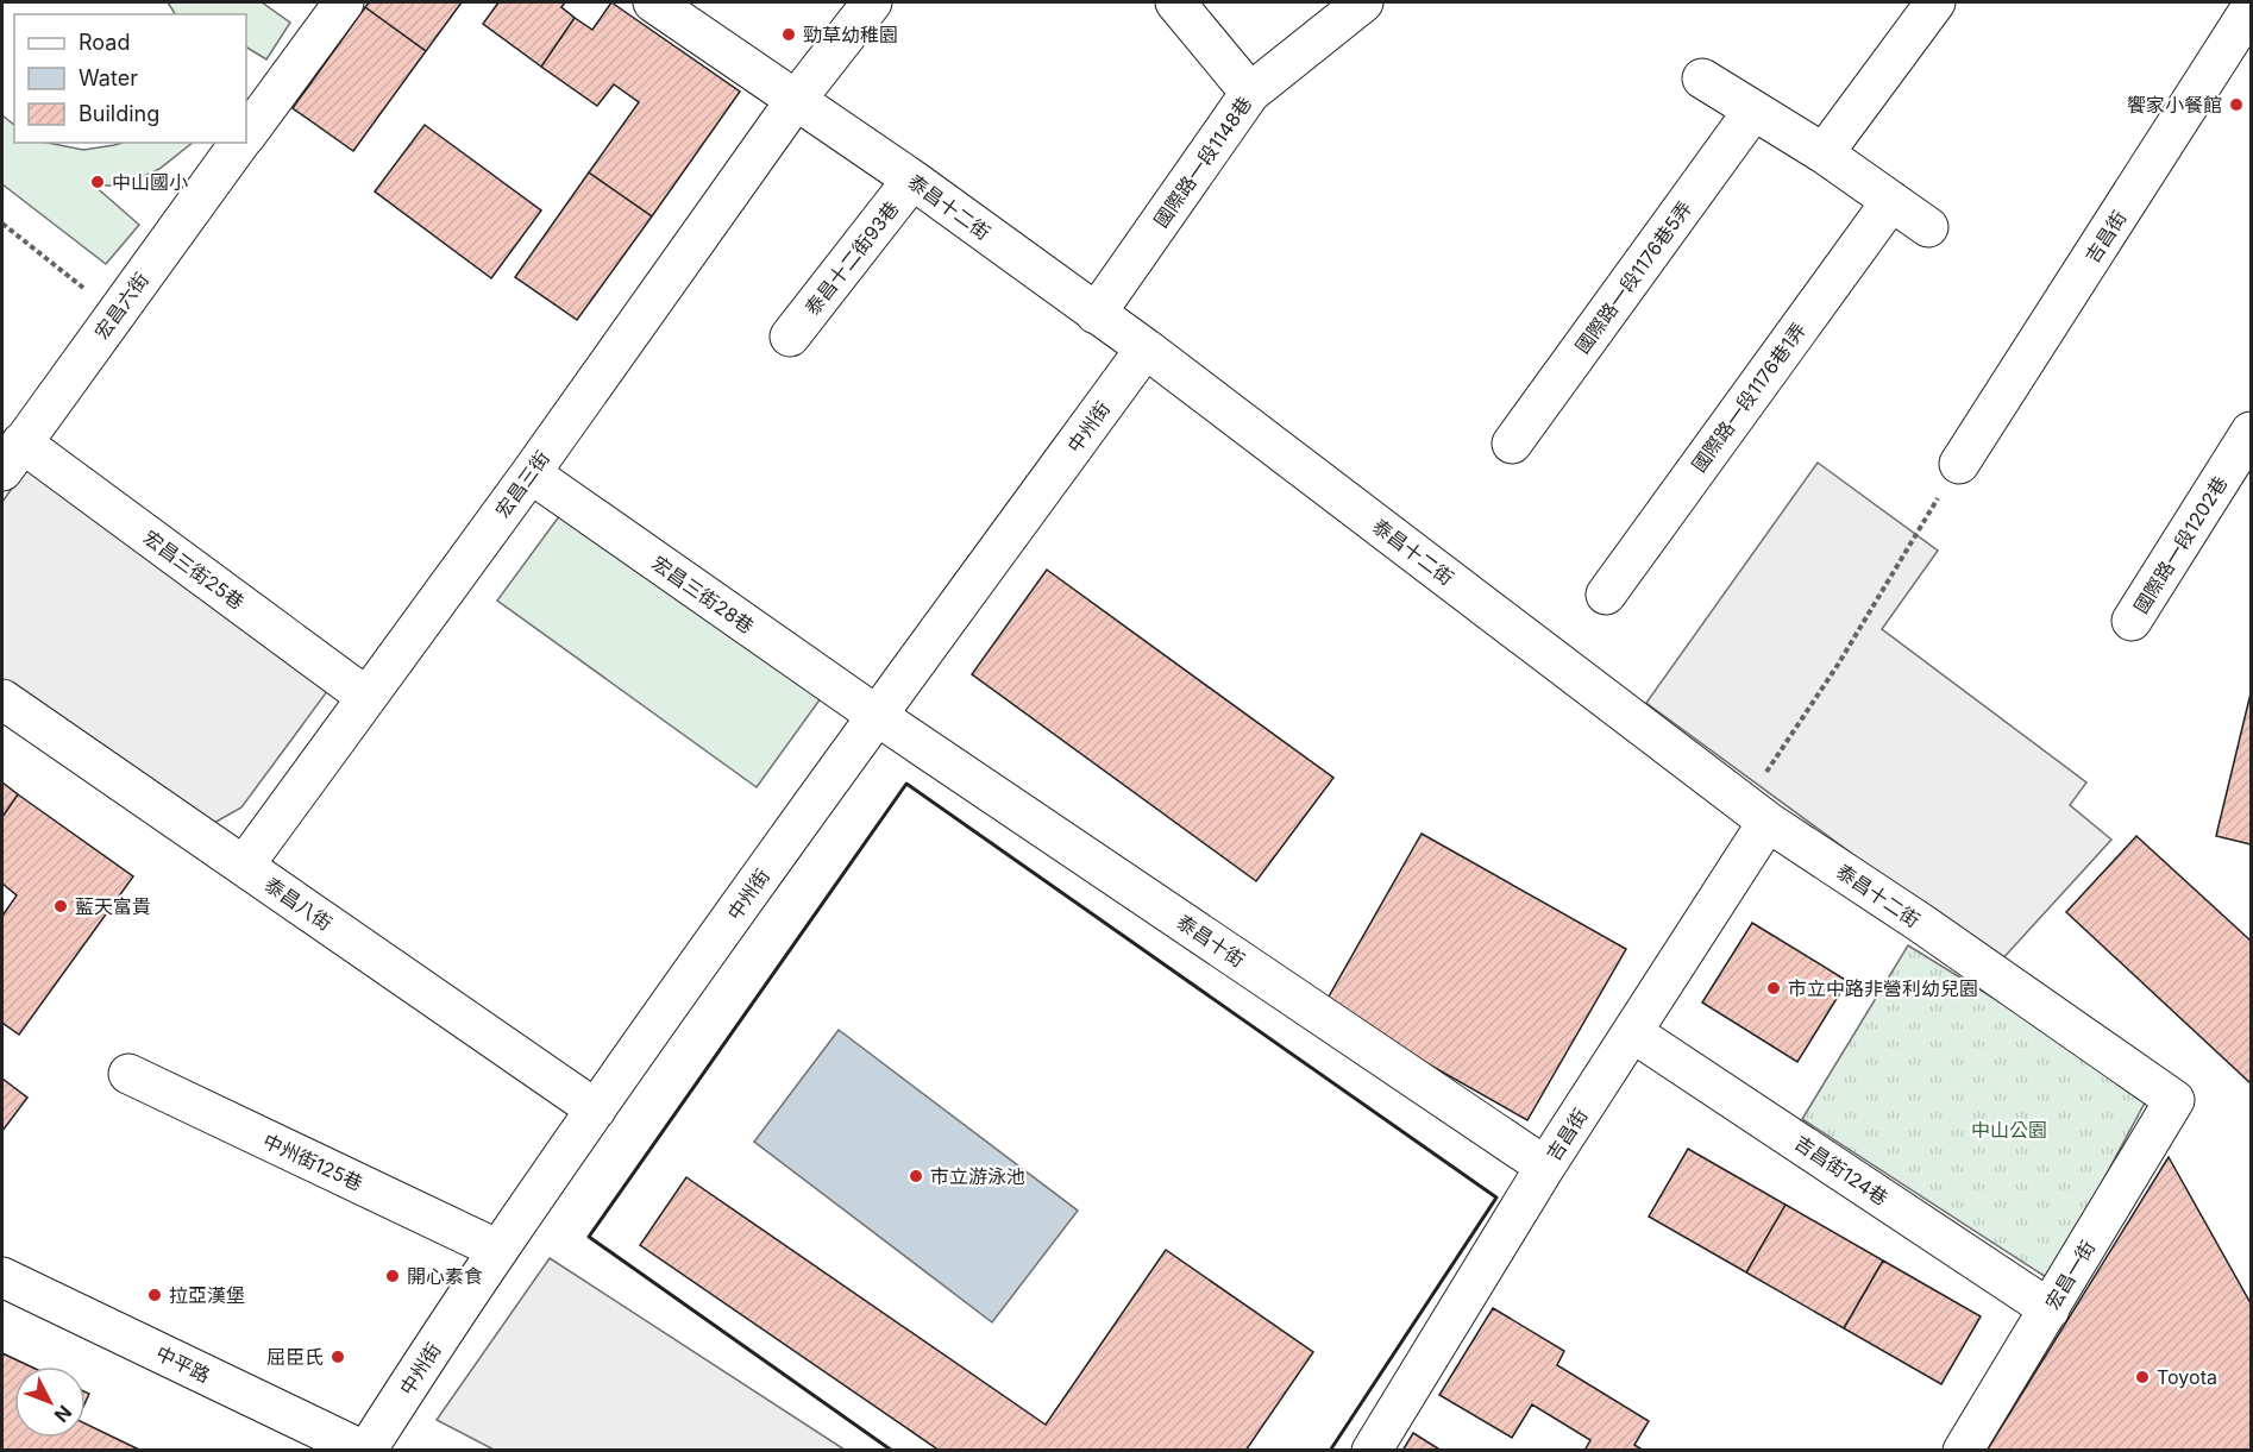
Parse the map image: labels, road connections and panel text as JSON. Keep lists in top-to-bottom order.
{
  "streets": {
    "street": [
      "國際路一段1148巷",
      "泰昌十二街",
      "吉昌街",
      "泰昌十二街93巷",
      "國際路一段1176巷5弄",
      "宏昌六街",
      "國際路一段1176巷1弄",
      "中州街",
      "宏昌三街",
      "國際路一段1202巷",
      "宏昌三街25巷",
      "宏昌三街28巷",
      "泰昌八街",
      "泰昌十街",
      "中州街125巷",
      "吉昌街124巷",
      "宏昌一街",
      "中平路"
    ]
  },
  "crossings": [
    ["國際路一段1148巷", "泰昌十二街"],
    ["泰昌十二街", "吉昌街"],
    ["泰昌十二街", "泰昌十二街93巷"],
    ["泰昌十二街", "中州街"],
    ["泰昌十二街", "宏昌三街"],
    ["泰昌十二街", "宏昌一街"],
    ["吉昌街", "泰昌十街"],
    ["吉昌街", "吉昌街124巷"],
    ["宏昌六街", "宏昌三街25巷"],
    ["中州街", "宏昌三街28巷"],
    ["中州街", "泰昌八街"],
    ["中州街", "泰昌十街"],
    ["中州街", "中州街125巷"],
    ["中州街", "中平路"],
    ["宏昌三街", "宏昌三街25巷"],
    ["宏昌三街", "宏昌三街28巷"],
    ["宏昌三街", "泰昌八街"],
    ["宏昌三街28巷", "泰昌十街"],
    ["吉昌街124巷", "宏昌一街"]
  ],
  "parks": ["中山公園"],
  "places": [
    "勁草幼稚園",
    "饗家小餐館",
    "中山國小",
    "藍天富貴",
    "市立中路非營利幼兒園",
    "市立游泳池",
    "開心素食",
    "拉亞漢堡",
    "屈臣氏",
    "Toyota"
  ],
  "legend": ["Road", "Water", "Building"],
  "north": "bottom right"
}
